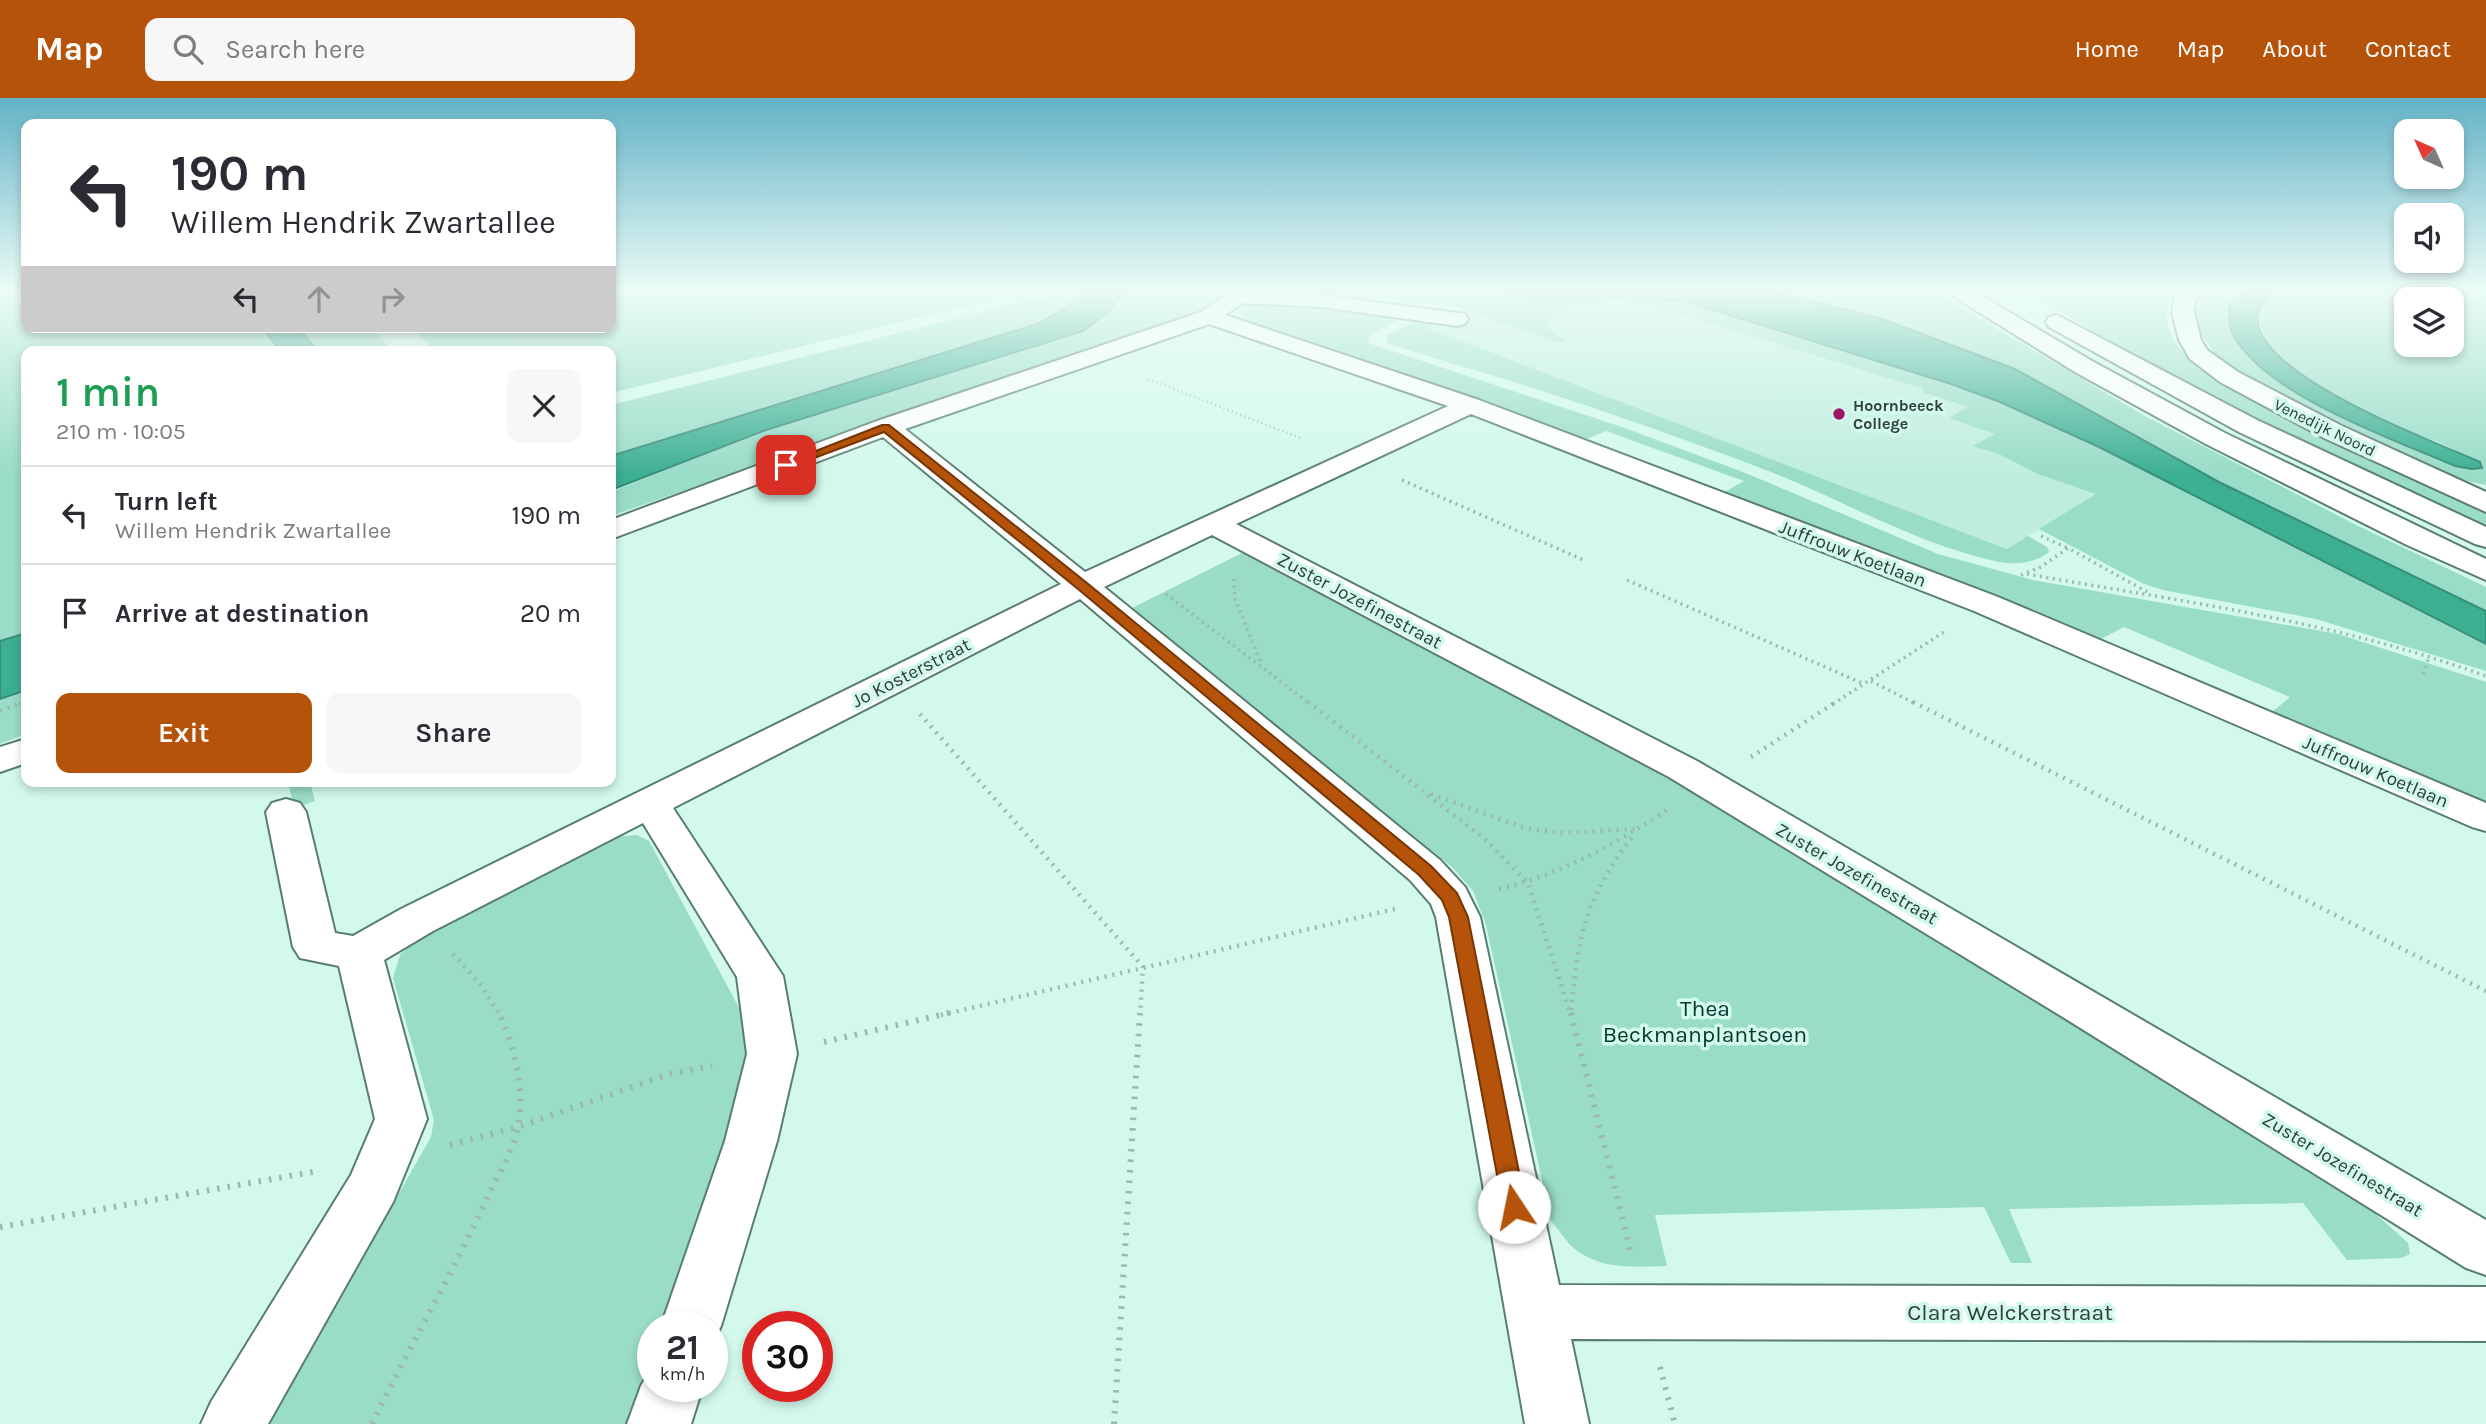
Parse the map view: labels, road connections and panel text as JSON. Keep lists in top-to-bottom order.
{
  "streets": {
    "street": [
      "Venedijk Noord",
      "Juffrouw Koetlaan",
      "Zuster Jozefinestraat",
      "Jo Kosterstraat",
      "Clara Welckerstraat"
    ]
  },
  "crossings": [
    ["Juffrouw Koetlaan", "Jo Kosterstraat"],
    ["Zuster Jozefinestraat", "Jo Kosterstraat"]
  ],
  "parks": ["Thea Beckmanplantsoen"],
  "places": ["Hoornbeeck College"],
  "north": "top left",
  "page": {
    "header": "Map",
    "search": "Search here",
    "nav": [
      "Home",
      "Map",
      "About",
      "Contact"
    ],
    "turn": ["190 m", "Willem Hendrik Zwartallee"],
    "heading": ["1 min", "210 m · 10:05"],
    "list": [
      {
        "name": "Turn left",
        "note": "Willem Hendrik Zwartallee",
        "value": "190 m"
      },
      {
        "name": "Arrive at destination",
        "value": "20 m"
      }
    ],
    "buttons": ["Exit", "Share"],
    "speed": "21 km/h",
    "limit": "30"
  }
}
